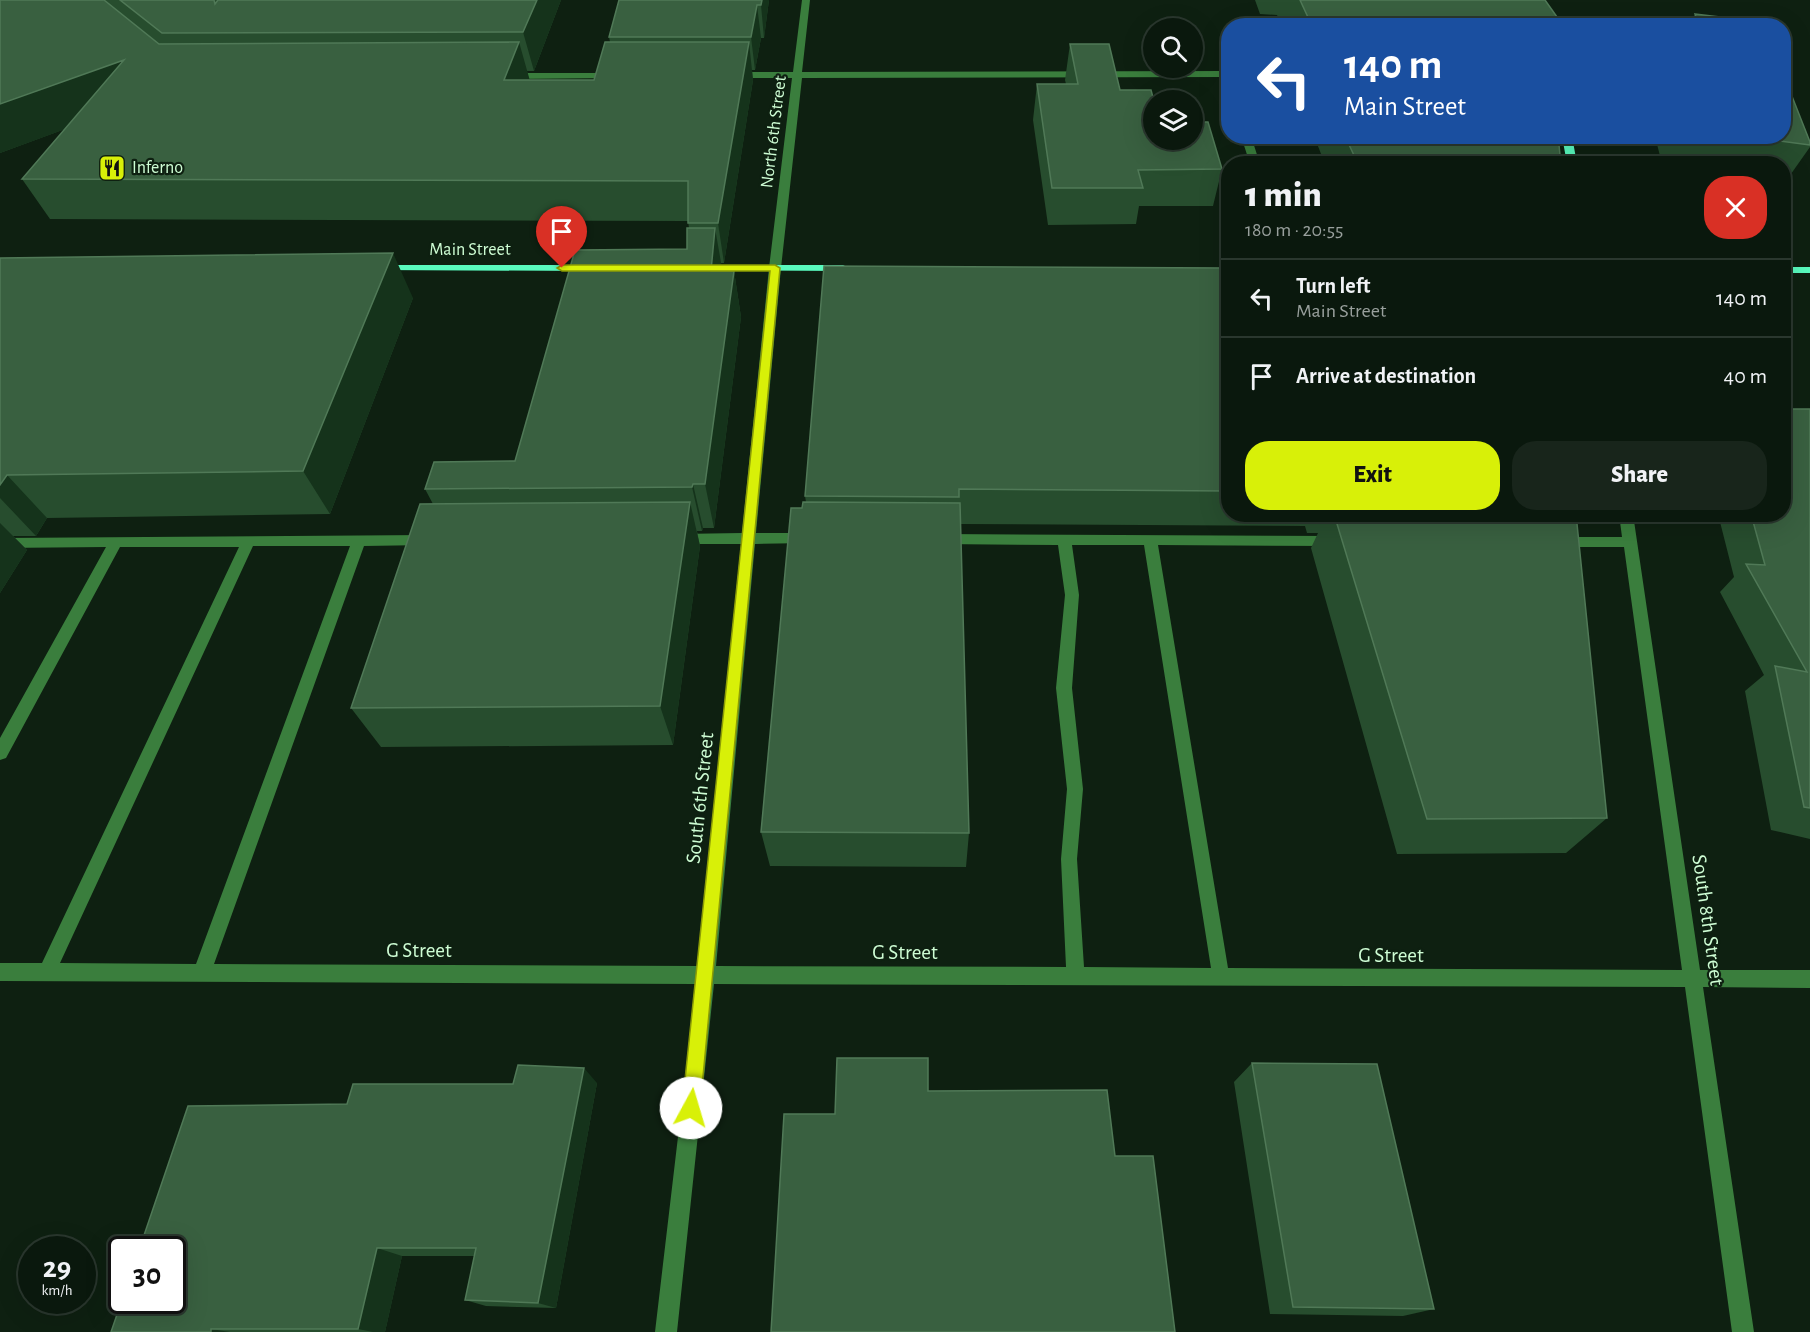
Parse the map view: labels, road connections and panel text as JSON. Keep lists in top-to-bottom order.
{
  "streets": {
    "main road": ["Main Street"],
    "street": [
      "North 6th Street",
      "South 6th Street",
      "South 8th Street",
      "G Street"
    ]
  },
  "crossings": [
    ["North 6th Street", "South 6th Street"],
    ["South 6th Street", "G Street"],
    ["South 8th Street", "G Street"]
  ],
  "places": {
    "restaurant": ["Inferno"]
  },
  "page": {
    "turn": ["140 m", "Main Street"],
    "heading": ["1 min", "180 m · 20:55"],
    "list": [
      {
        "name": "Turn left",
        "note": "Main Street",
        "value": "140 m"
      },
      {
        "name": "Arrive at destination",
        "value": "40 m"
      }
    ],
    "buttons": ["Exit", "Share"],
    "speed": "29 km/h",
    "limit": "30"
  }
}
